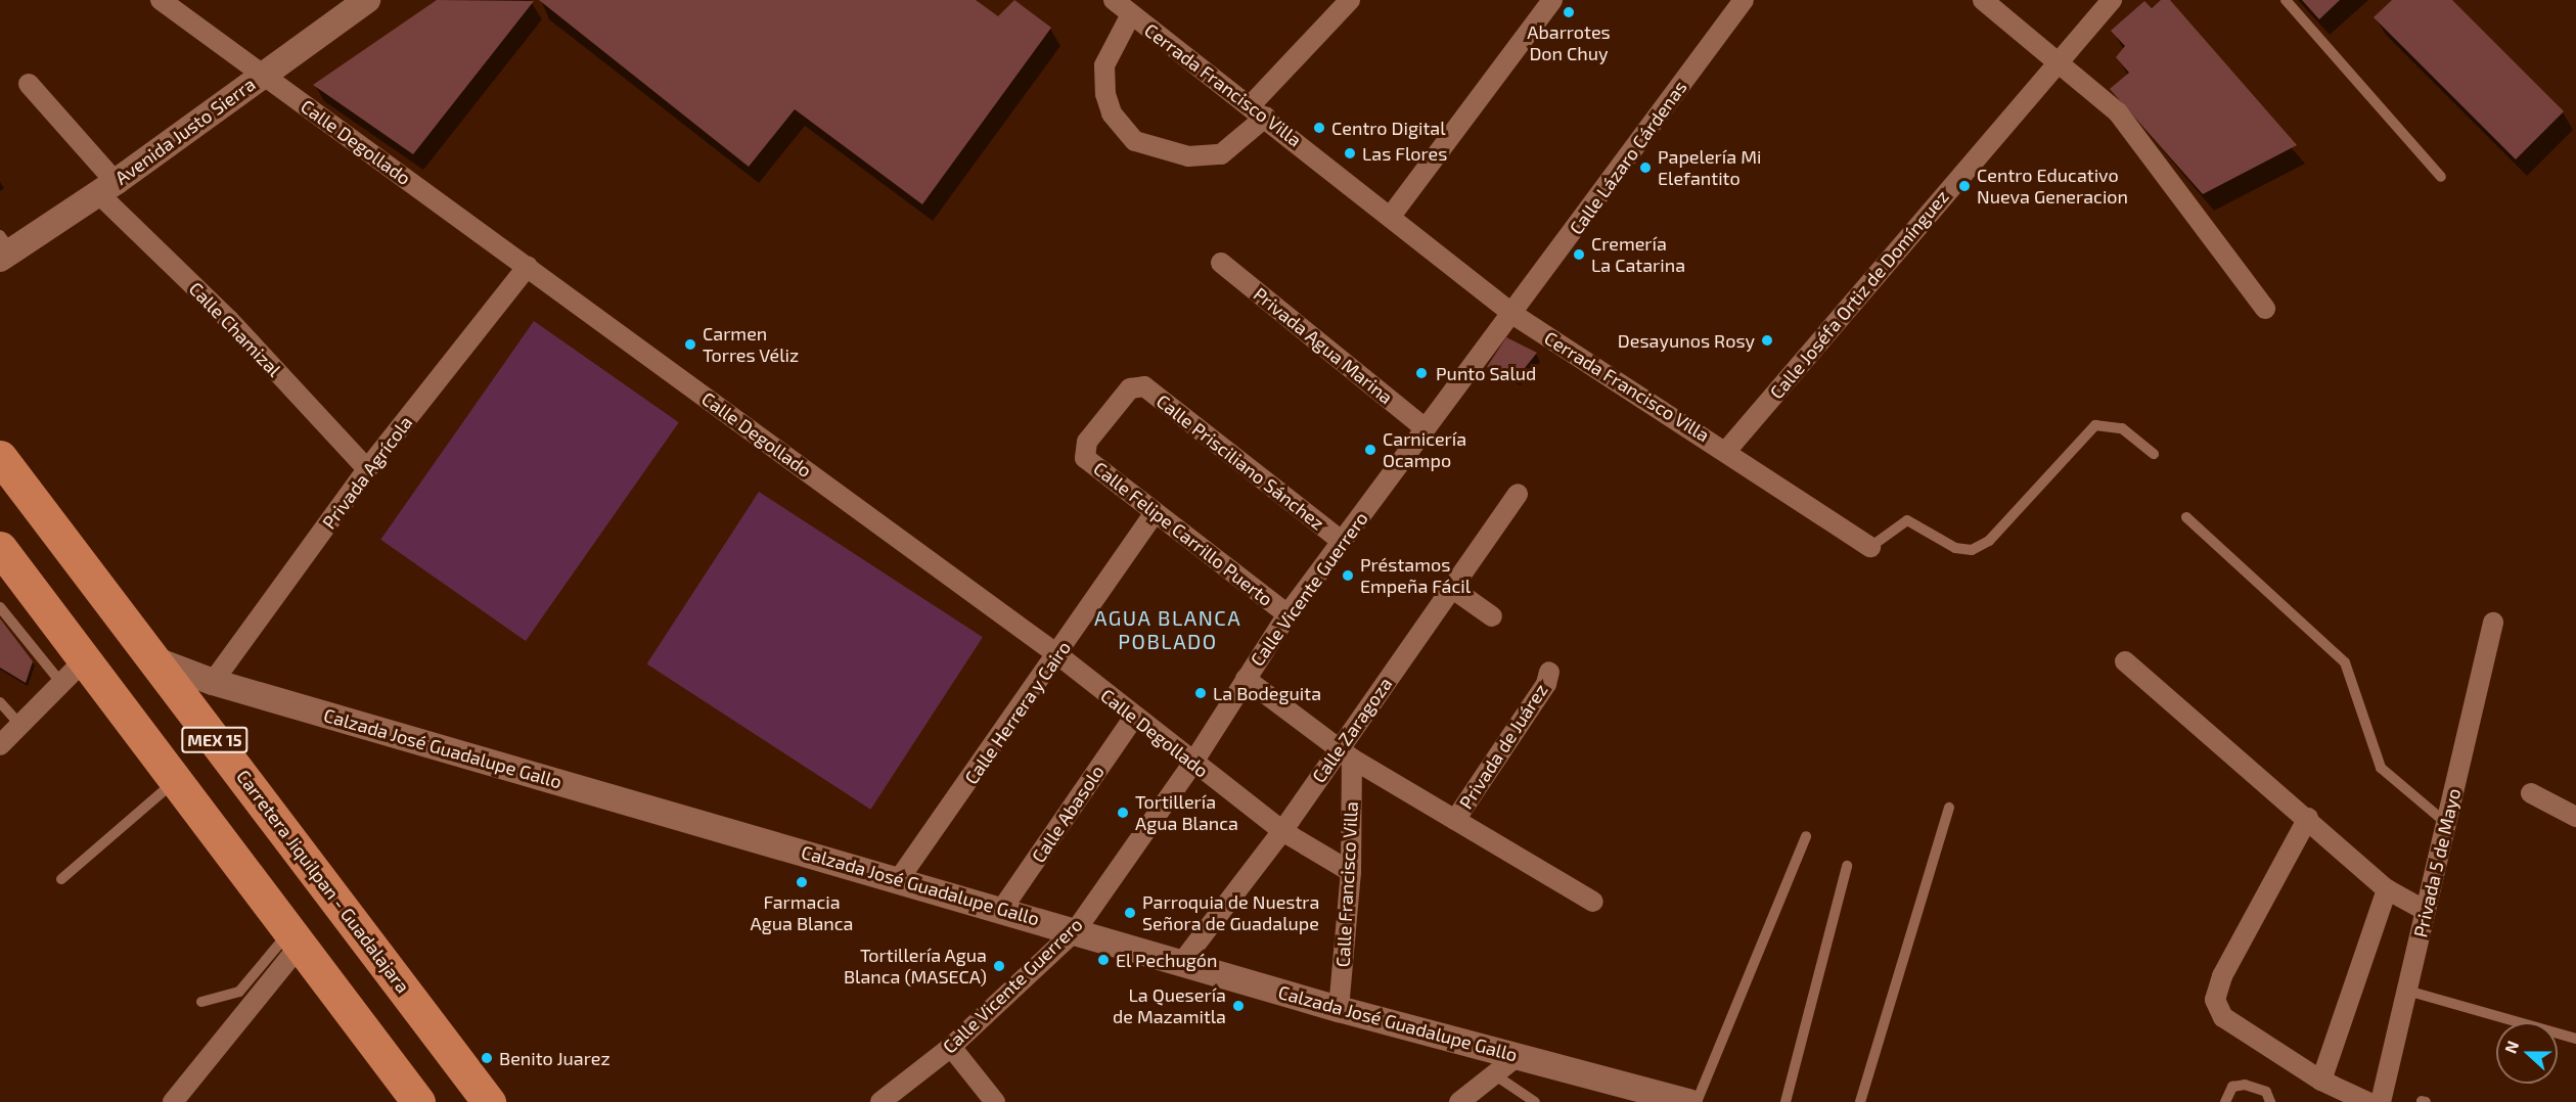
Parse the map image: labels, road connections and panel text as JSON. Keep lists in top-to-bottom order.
{
  "streets": {
    "highway": ["MEX 15", "Carretera Jiquilpan - Guadalajara"],
    "street": [
      "Cerrada Francisco Villa",
      "Avenida Justo Sierra",
      "Calle Degollado",
      "Calle Lázaro Cárdenas",
      "Calle Joséfa Ortiz de Domínguez",
      "Calle Chamizal",
      "Privada Agua Marina",
      "Calle Prisciliano Sánchez",
      "Privada Agrícola",
      "Calle Felipe Carrillo Puerto",
      "Calle Vicente Guerrero",
      "Calle Herrera y Cairo",
      "Calle Zaragoza",
      "Privada de Juárez",
      "Calzada José Guadalupe Gallo",
      "Calle Abasolo",
      "Privada 5 de Mayo",
      "Calle Francisco Villa"
    ]
  },
  "crossings": [
    ["Cerrada Francisco Villa", "Calle Lázaro Cárdenas"],
    ["Cerrada Francisco Villa", "Calle Joséfa Ortiz de Domínguez"],
    ["Cerrada Francisco Villa", "Calle Vicente Guerrero"],
    ["Avenida Justo Sierra", "Calle Degollado"],
    ["Avenida Justo Sierra", "Calle Chamizal"],
    ["Calle Degollado", "Privada Agrícola"],
    ["Calle Degollado", "Calle Vicente Guerrero"],
    ["Calle Degollado", "Calle Herrera y Cairo"],
    ["Calle Degollado", "Calle Zaragoza"],
    ["Calle Degollado", "Calle Abasolo"],
    ["Calle Degollado", "Calle Francisco Villa"],
    ["Calle Lázaro Cárdenas", "Calle Vicente Guerrero"],
    ["Calle Chamizal", "Privada Agrícola"],
    ["Privada Agua Marina", "Calle Vicente Guerrero"],
    ["Calle Prisciliano Sánchez", "Calle Felipe Carrillo Puerto"],
    ["Calle Prisciliano Sánchez", "Calle Vicente Guerrero"],
    ["Privada Agrícola", "Calzada José Guadalupe Gallo"],
    ["Calle Felipe Carrillo Puerto", "Calle Vicente Guerrero"],
    ["Calle Felipe Carrillo Puerto", "Calle Herrera y Cairo"],
    ["Calle Vicente Guerrero", "Calzada José Guadalupe Gallo"],
    ["Calle Herrera y Cairo", "Calzada José Guadalupe Gallo"],
    ["Calle Zaragoza", "Calzada José Guadalupe Gallo"],
    ["Calle Zaragoza", "Calle Francisco Villa"],
    ["Calzada José Guadalupe Gallo", "Calle Abasolo"],
    ["Calzada José Guadalupe Gallo", "Carretera Jiquilpan - Guadalajara"],
    ["Calzada José Guadalupe Gallo", "Calle Francisco Villa"]
  ],
  "districts": ["AGUA BLANCA POBLADO"],
  "places": [
    "Abarrotes Don Chuy",
    "Centro Digital",
    "Las Flores",
    "Papelería Mi Elefantito",
    "Centro Educativo Nueva Generacion",
    "Cremería La Catarina",
    "Desayunos Rosy",
    "Carmen Torres Véliz",
    "Punto Salud",
    "Carnicería Ocampo",
    "Préstamos Empeña Fácil",
    "La Bodeguita",
    "Tortillería Agua Blanca",
    "Farmacia Agua Blanca",
    "Parroquia de Nuestra Señora de Guadalupe",
    "El Pechugón",
    "Tortillería Agua Blanca (MASECA)",
    "La Quesería de Mazamitla",
    "Benito Juarez"
  ],
  "north": "left"
}
